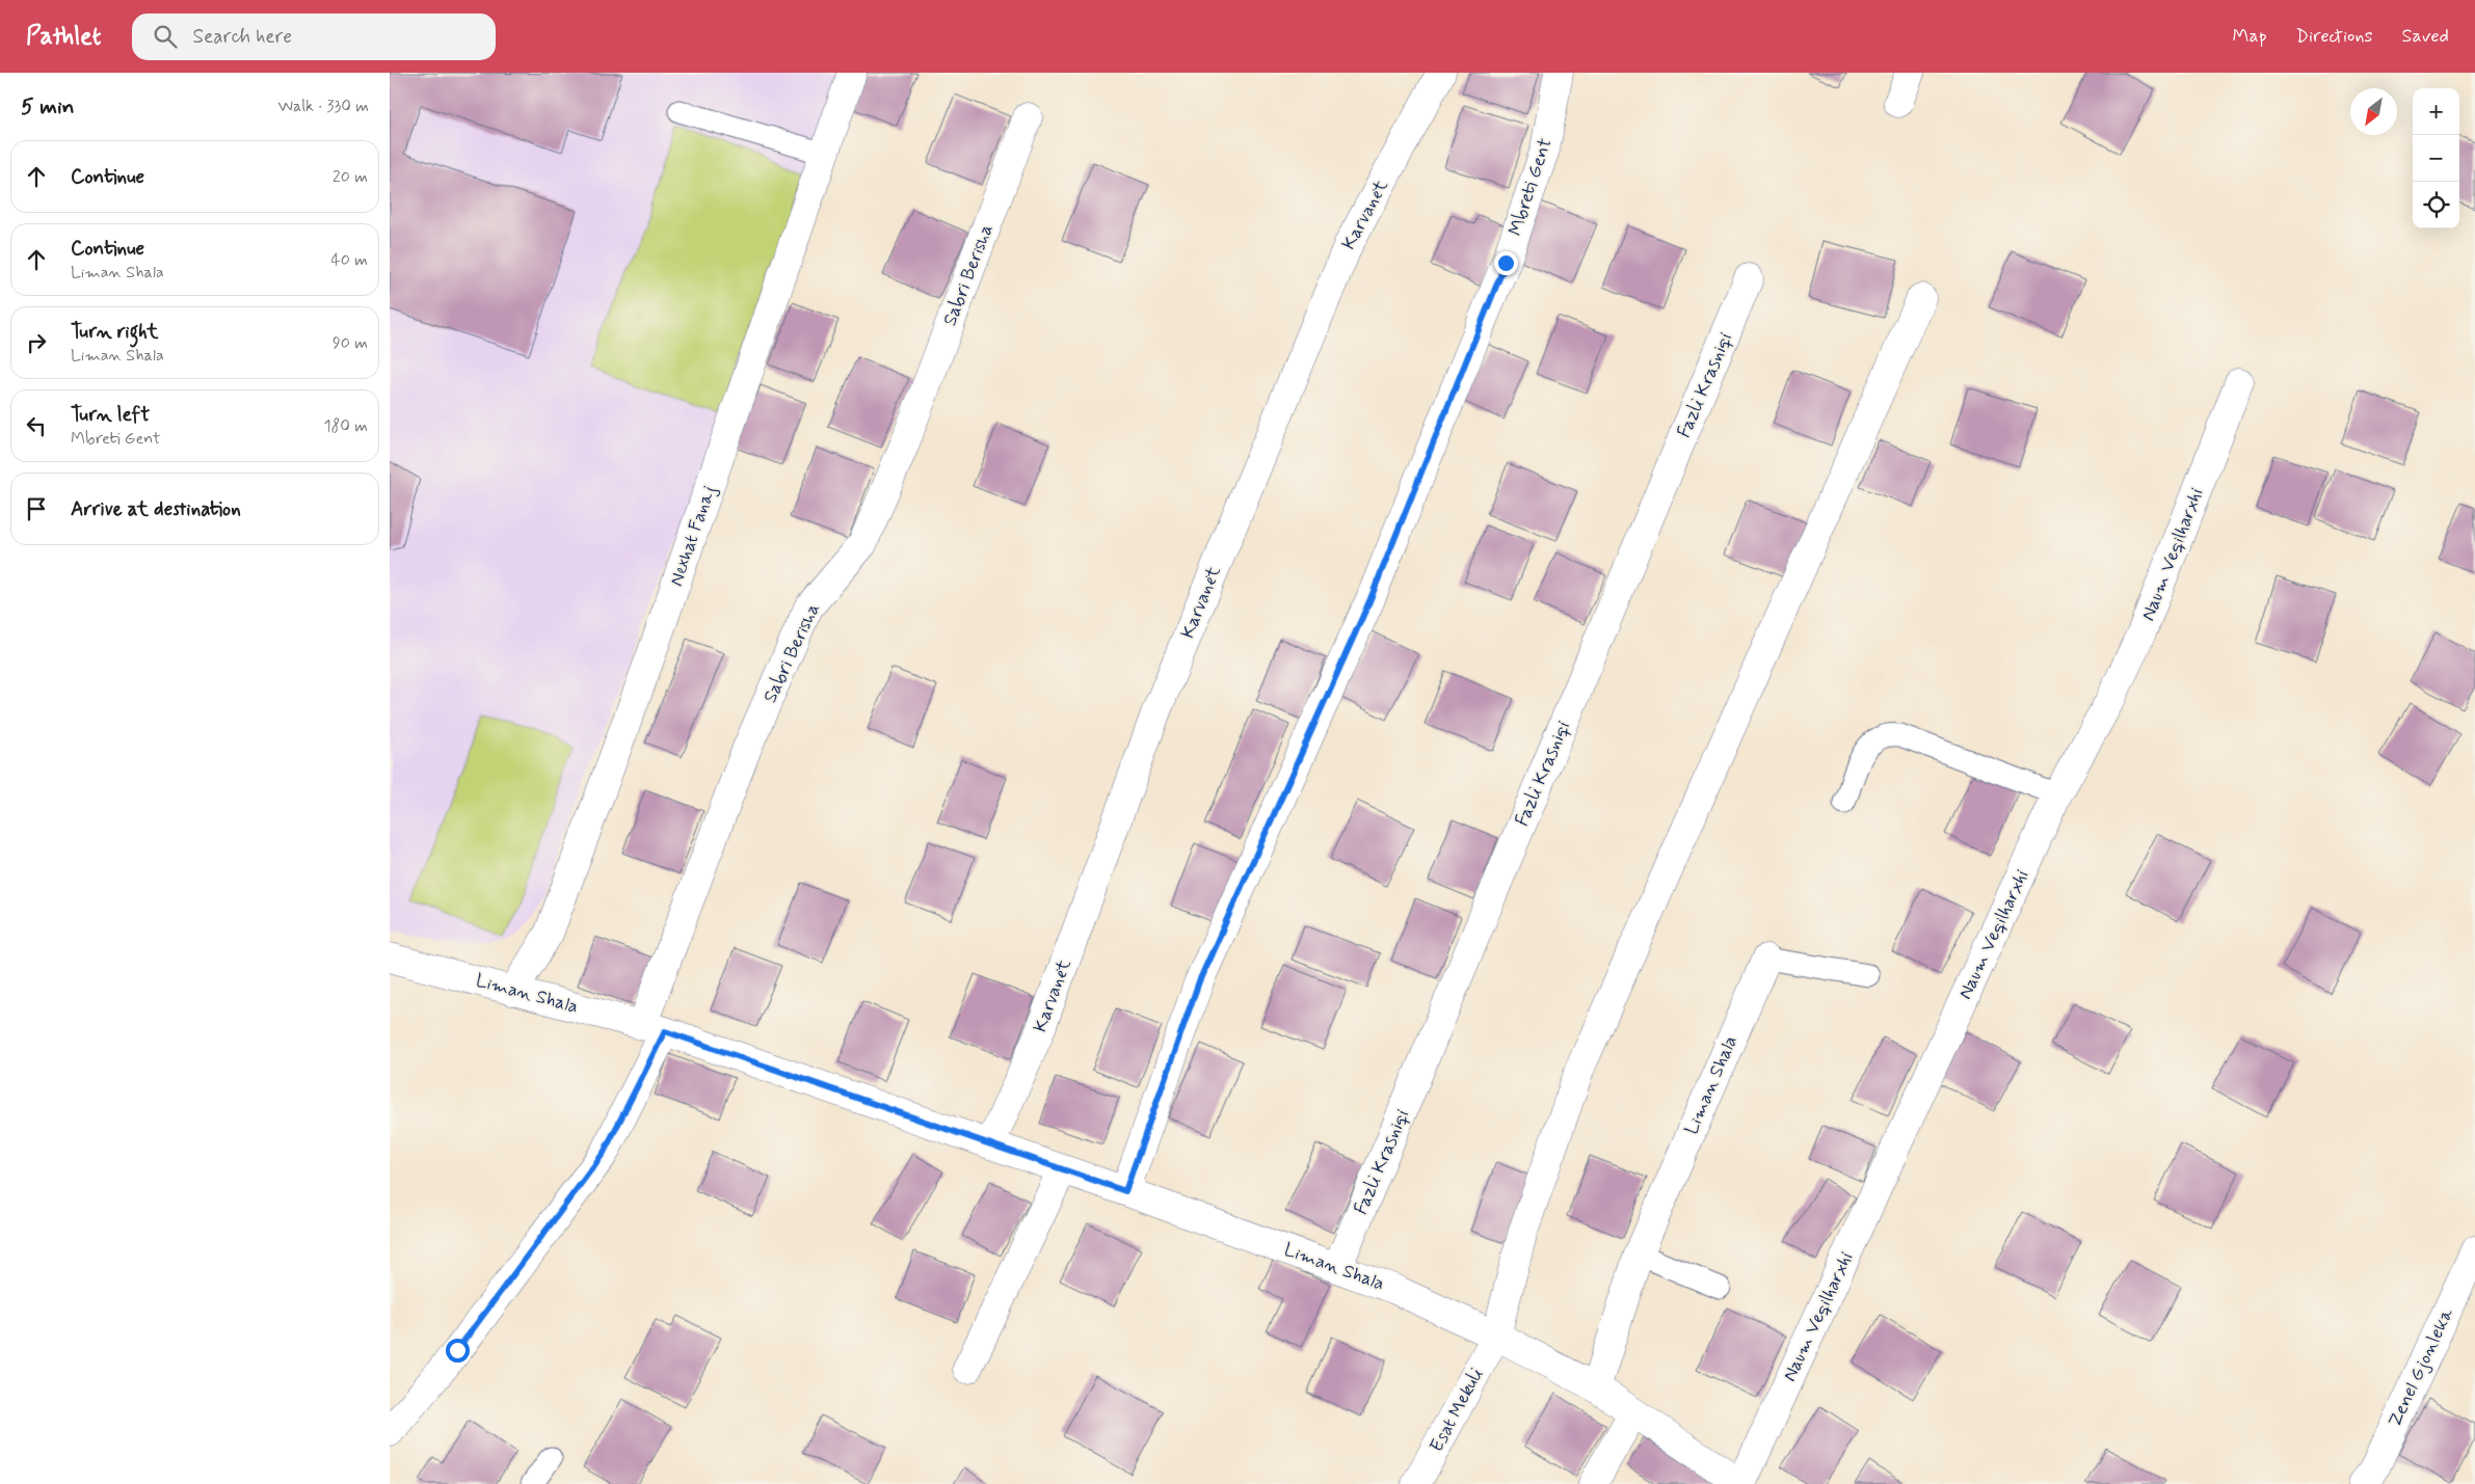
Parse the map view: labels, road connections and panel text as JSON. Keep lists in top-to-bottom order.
{
  "streets": {
    "street": [
      "Mbreti Gent",
      "Karvanët",
      "Sabri Berisha",
      "Fazli Krasniqi",
      "Nexhat Fanaj",
      "Naum Veqilharxhi",
      "Liman Shala",
      "Zenel Gjonleka",
      "Esat Mekuli"
    ]
  },
  "crossings": [
    ["Mbreti Gent", "Liman Shala"],
    ["Karvanët", "Liman Shala"],
    ["Sabri Berisha", "Liman Shala"],
    ["Fazli Krasniqi", "Liman Shala"],
    ["Nexhat Fanaj", "Liman Shala"],
    ["Naum Veqilharxhi", "Liman Shala"],
    ["Liman Shala", "Esat Mekuli"]
  ],
  "north": "bottom left",
  "page": {
    "header": "Pathlet",
    "search": "Search here",
    "nav": ["Map", "Directions", "Saved"],
    "heading": ["5 min", "Walk · 330 m"],
    "map_buttons": ["+", "−"],
    "list": [
      ["Continue", "20 m"],
      ["Continue", "Liman Shala", "40 m"],
      ["Turn right", "Liman Shala", "90 m"],
      ["Turn left", "Mbreti Gent", "180 m"],
      "Arrive at destination"
    ]
  }
}
